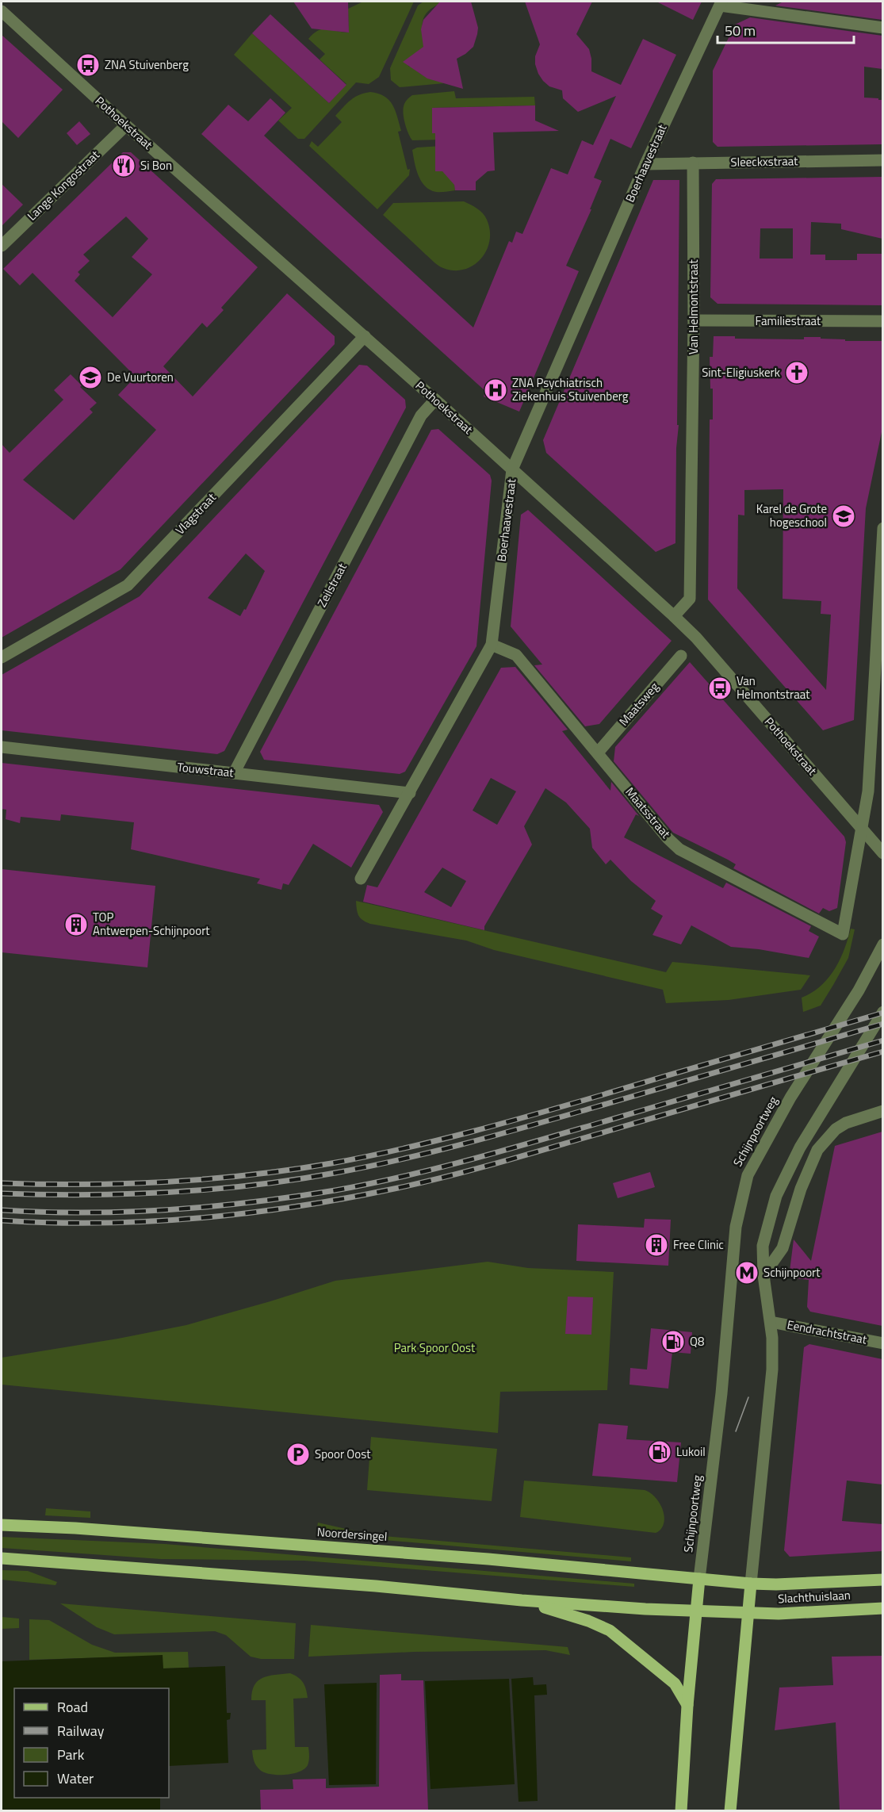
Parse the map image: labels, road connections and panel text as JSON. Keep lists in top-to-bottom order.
{
  "streets": {
    "main road": ["Schijnpoortweg", "Noordersingel", "Slachthuislaan"],
    "street": [
      "Pothoekstraat",
      "Sleeckxstraat",
      "Boerhaavestraat",
      "Lange Kongostraat",
      "Van Helmontstraat",
      "Familiestraat",
      "Vlagstraat",
      "Zeilstraat",
      "Maatsweg",
      "Touwstraat",
      "Maatsstraat",
      "Eendrachtstraat"
    ]
  },
  "crossings": [
    ["Pothoekstraat", "Boerhaavestraat"],
    ["Pothoekstraat", "Lange Kongostraat"],
    ["Pothoekstraat", "Van Helmontstraat"],
    ["Pothoekstraat", "Vlagstraat"],
    ["Pothoekstraat", "Zeilstraat"],
    ["Pothoekstraat", "Maatsstraat"],
    ["Sleeckxstraat", "Boerhaavestraat"],
    ["Sleeckxstraat", "Van Helmontstraat"],
    ["Boerhaavestraat", "Touwstraat"],
    ["Boerhaavestraat", "Maatsstraat"],
    ["Van Helmontstraat", "Familiestraat"],
    ["Zeilstraat", "Touwstraat"],
    ["Maatsweg", "Maatsstraat"],
    ["Schijnpoortweg", "Noordersingel"],
    ["Schijnpoortweg", "Slachthuislaan"],
    ["Noordersingel", "Slachthuislaan"]
  ],
  "parks": ["Park Spoor Oost"],
  "places": {
    "bus stop": ["ZNA Stuivenberg", "Van Helmontstraat"],
    "restaurant": ["Si Bon"],
    "church": ["Sint-Eligiuskerk"],
    "school or university": ["De Vuurtoren", "Karel de Grote hogeschool"],
    "hospital": ["ZNA Psychiatrisch Ziekenhuis Stuivenberg"],
    "building": ["TOP Antwerpen-Schijnpoort", "Free Clinic"],
    "metro station": ["Schijnpoort"],
    "fuel station": ["Q8", "Lukoil"],
    "parking": ["Spoor Oost"]
  },
  "legend": [
    "Road",
    "Railway",
    "Park",
    "Water"
  ],
  "scale_bar": "50 m"
}
